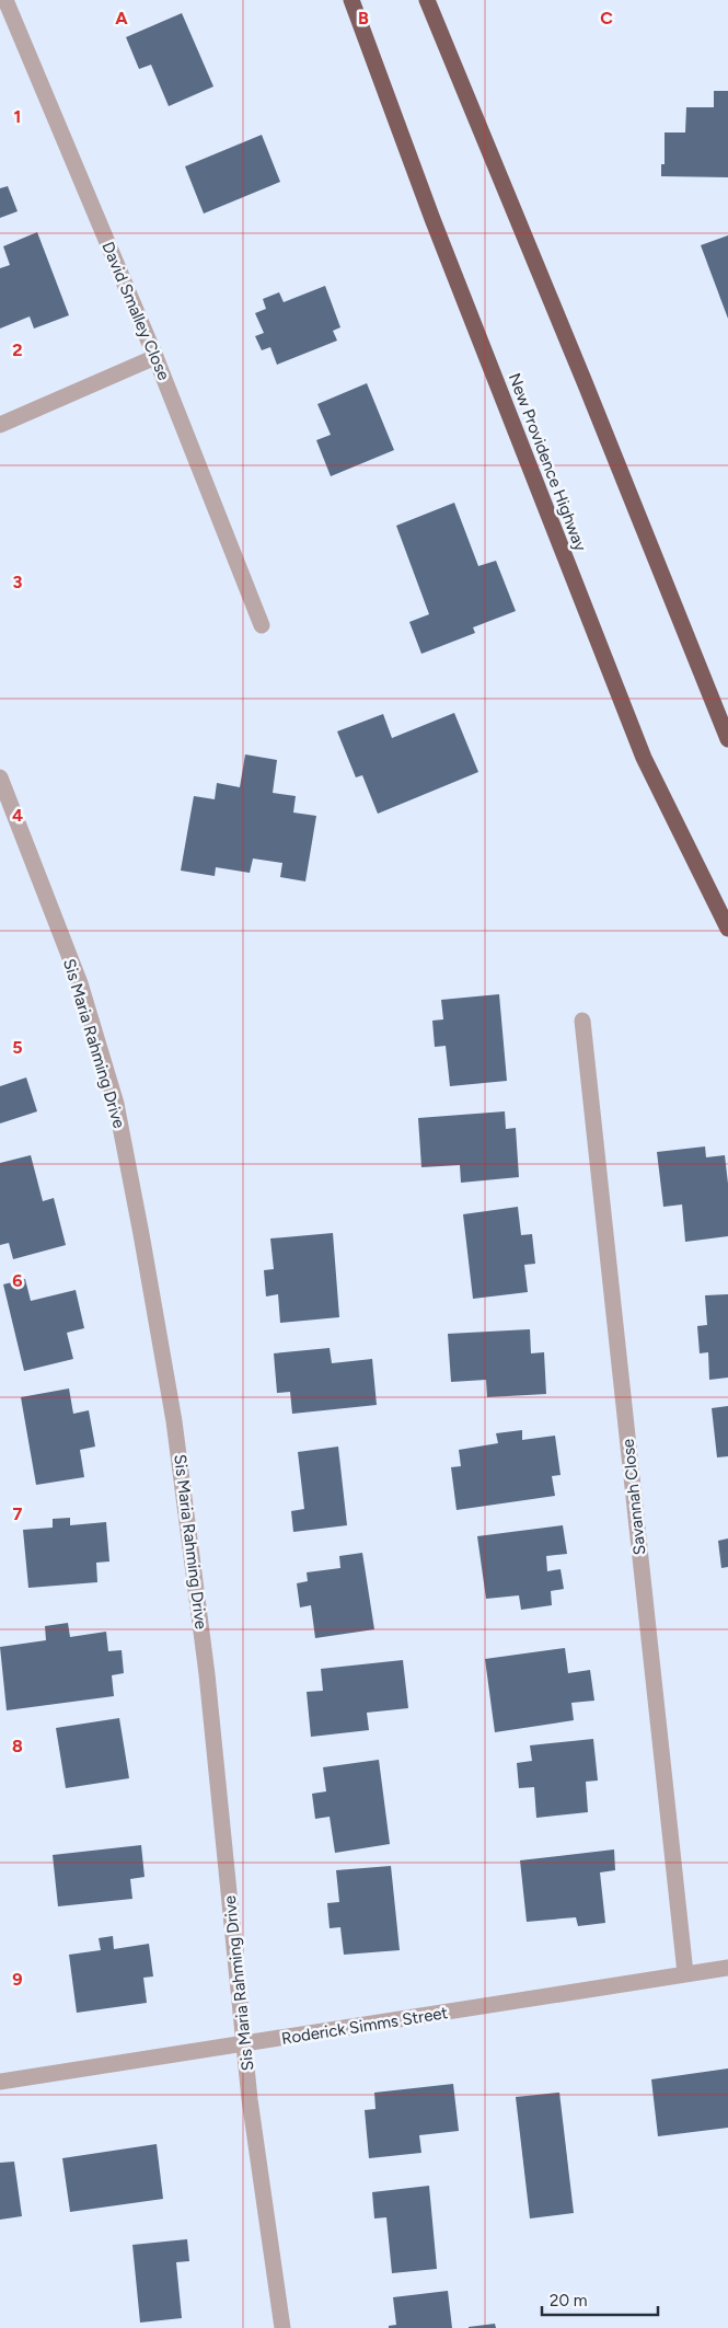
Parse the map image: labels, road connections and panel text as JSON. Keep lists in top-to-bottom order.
{
  "streets": {
    "highway": ["New Providence Highway"],
    "street": [
      "David Smalley Close",
      "Sis Maria Rahming Drive",
      "Savannah Close",
      "Roderick Simms Street"
    ]
  },
  "crossings": [
    ["Sis Maria Rahming Drive", "Roderick Simms Street"],
    ["Savannah Close", "Roderick Simms Street"]
  ],
  "scale_bar": "20 m",
  "grid": {
    "columns": ["A", "B", "C"],
    "rows": [
      "1",
      "2",
      "3",
      "4",
      "5",
      "6",
      "7",
      "8",
      "9"
    ]
  }
}
